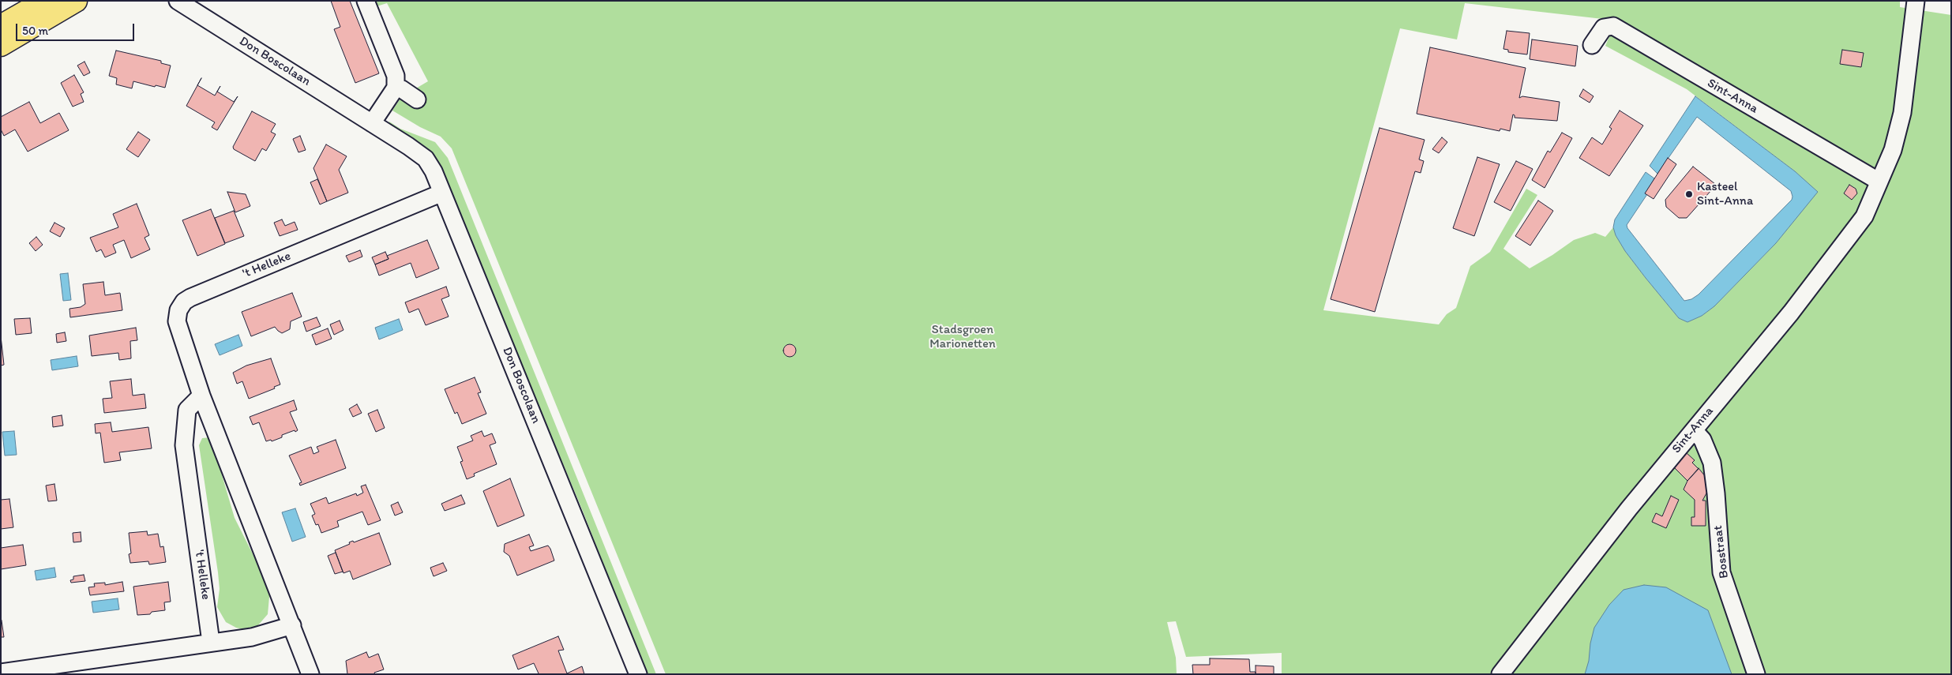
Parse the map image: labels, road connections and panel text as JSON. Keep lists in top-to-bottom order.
{
  "streets": {
    "street": [
      "Don Boscolaan",
      "Sint-Anna",
      "'t Helleke",
      "Bosstraat"
    ]
  },
  "crossings": [
    ["Don Boscolaan", "'t Helleke"],
    ["Sint-Anna", "Bosstraat"]
  ],
  "parks": ["Stadsgroen Marionetten"],
  "places": ["Kasteel Sint-Anna"],
  "scale_bar": "50 m"
}
